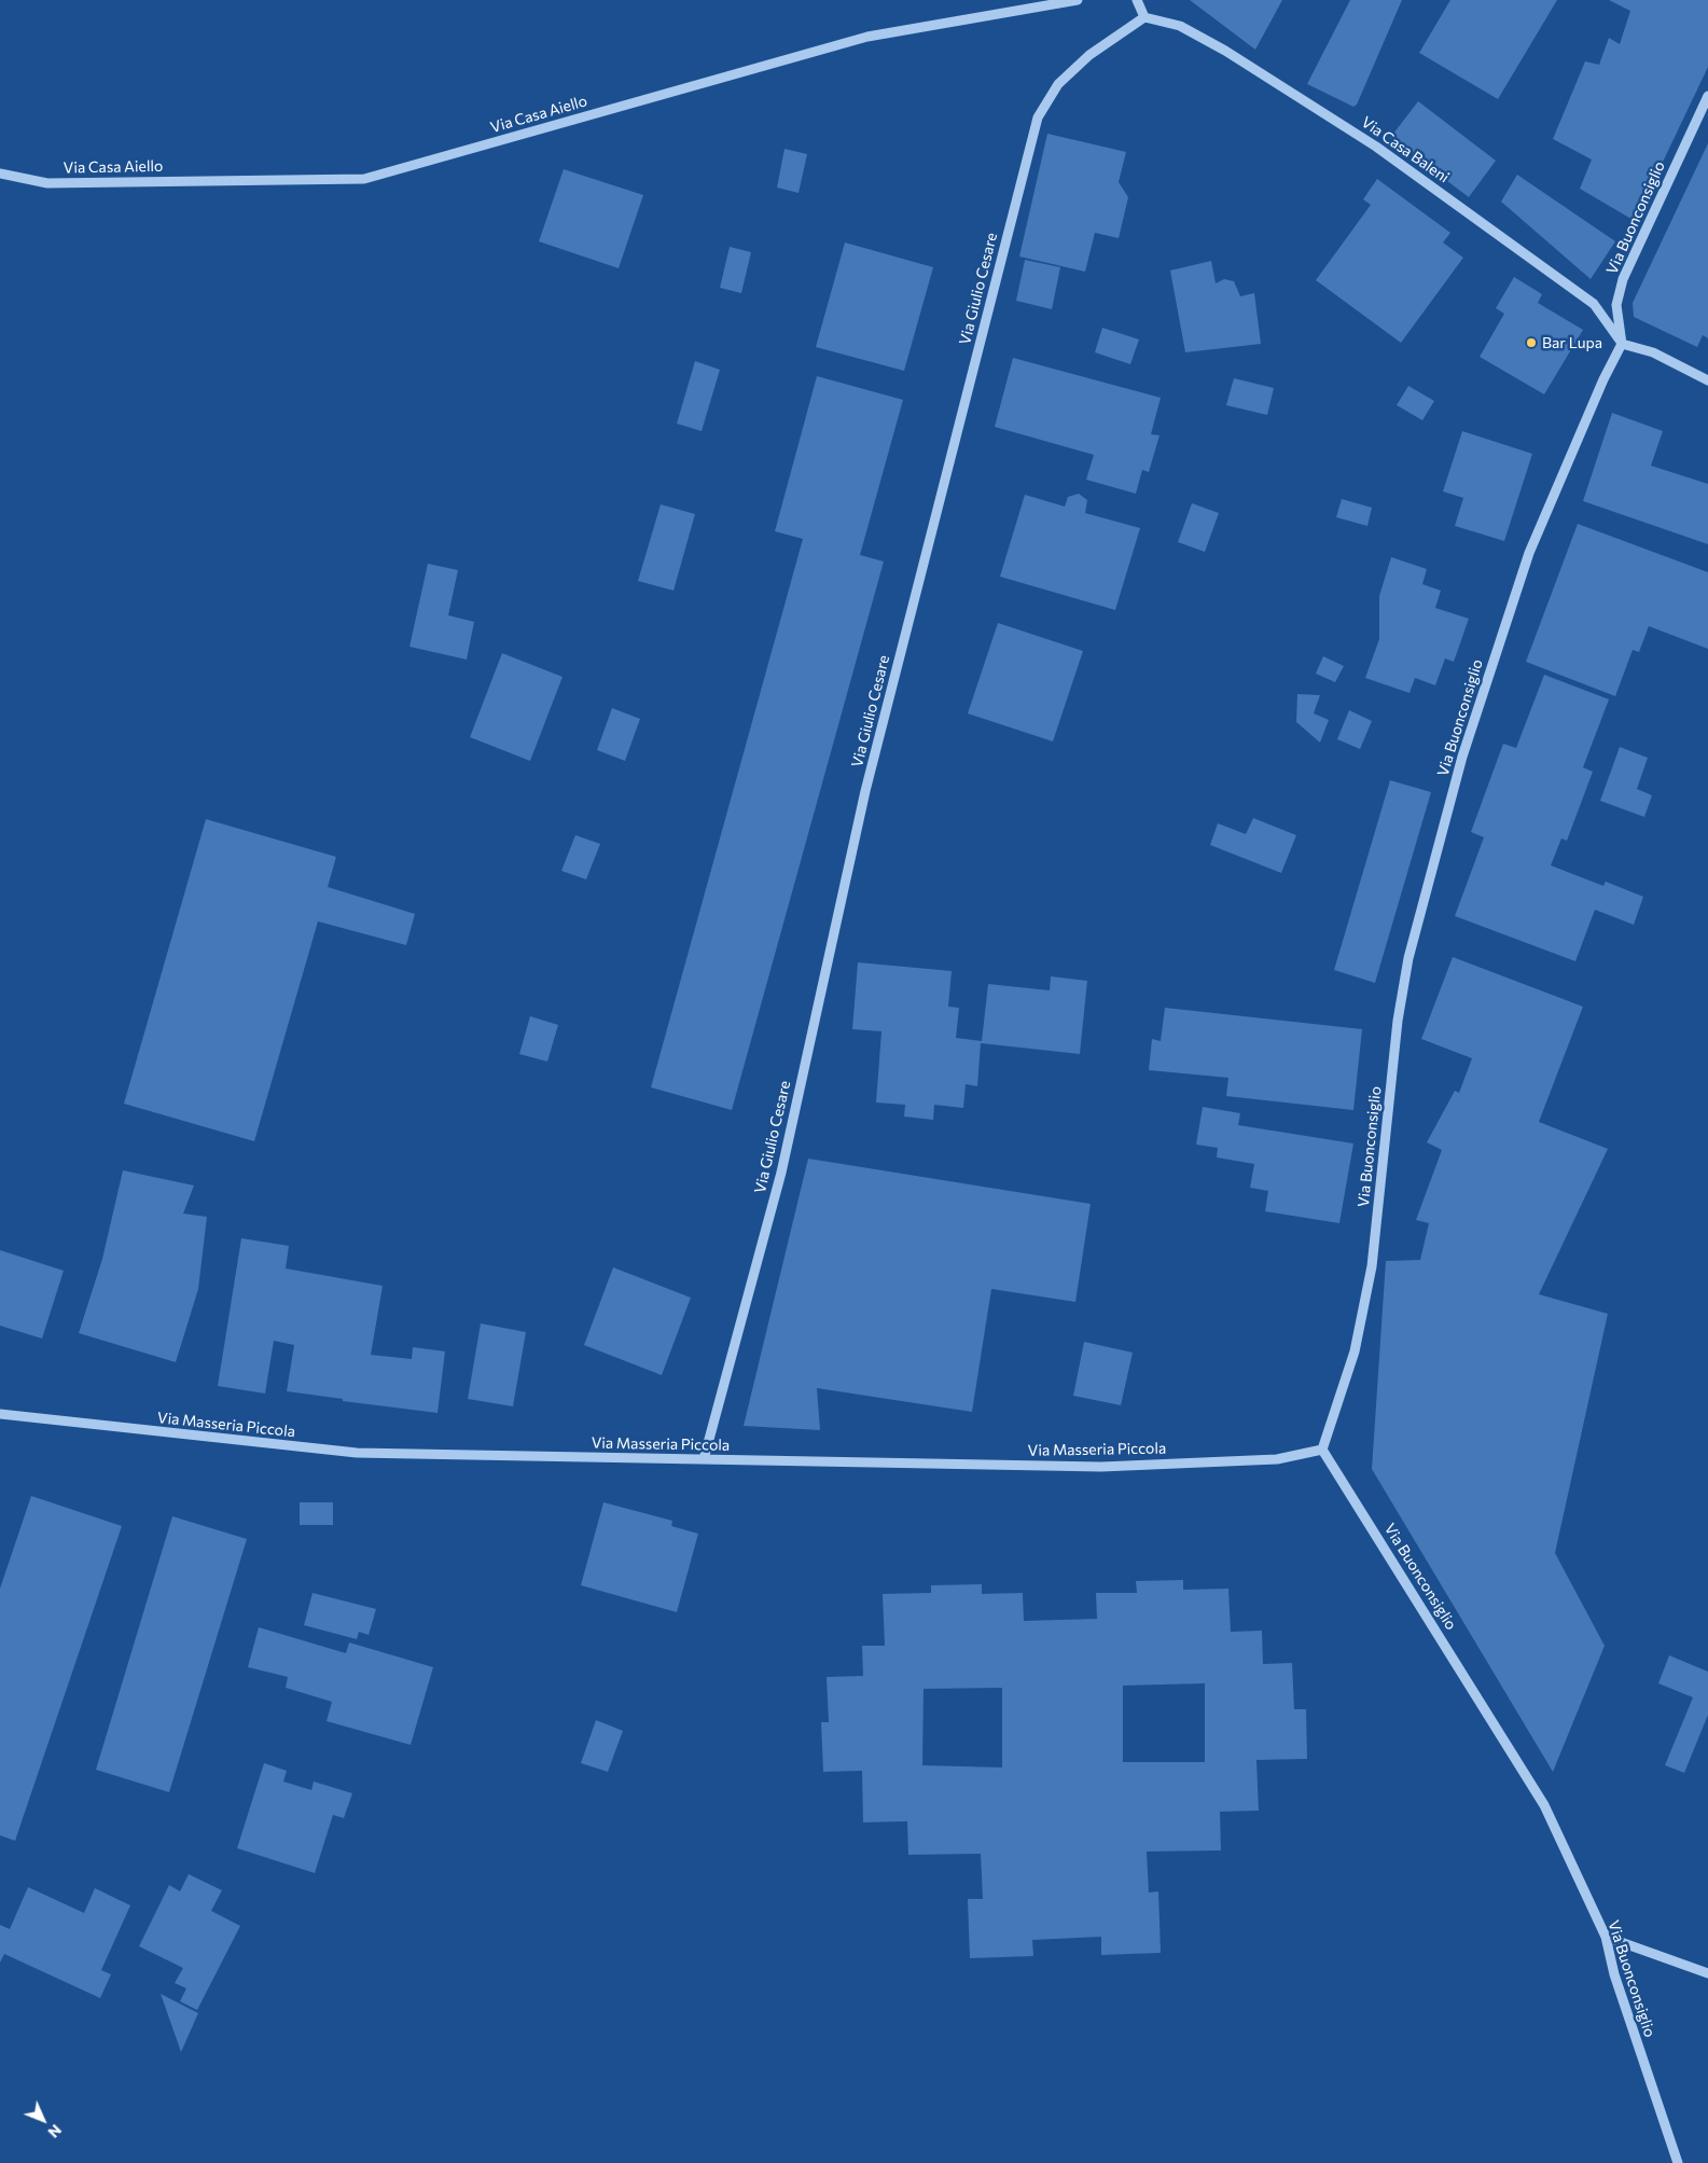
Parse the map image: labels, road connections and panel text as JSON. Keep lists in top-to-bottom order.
{
  "streets": {
    "street": [
      "Via Casa Aiello",
      "Via Casa Baleni",
      "Via Buonconsiglio",
      "Via Giulio Cesare",
      "Via Masseria Piccola"
    ]
  },
  "crossings": [
    ["Via Casa Baleni", "Via Buonconsiglio"],
    ["Via Casa Baleni", "Via Giulio Cesare"],
    ["Via Buonconsiglio", "Via Masseria Piccola"],
    ["Via Giulio Cesare", "Via Masseria Piccola"]
  ],
  "places": ["Bar Lupa"],
  "north": "bottom right"
}
